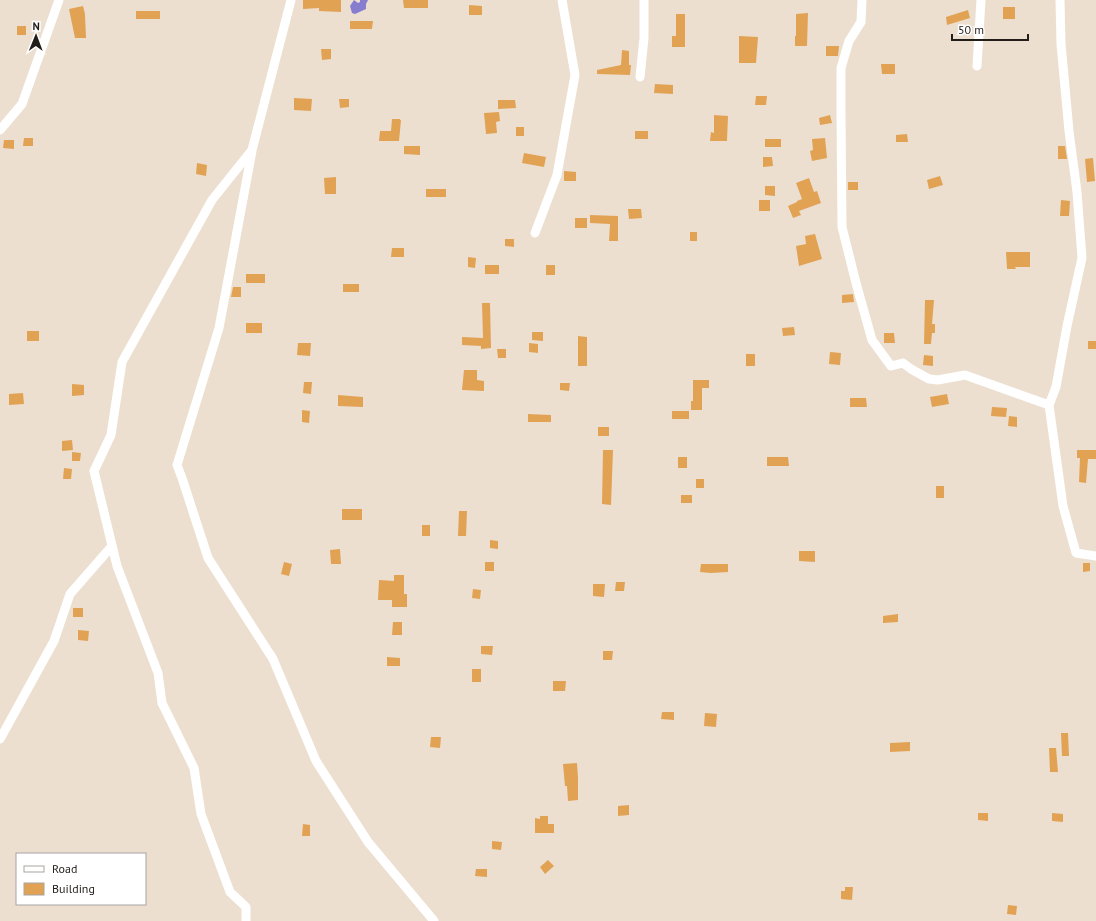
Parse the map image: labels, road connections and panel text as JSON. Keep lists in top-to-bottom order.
{
  "legend": ["Road", "Building"],
  "scale_bar": "50 m",
  "north": "top"
}
